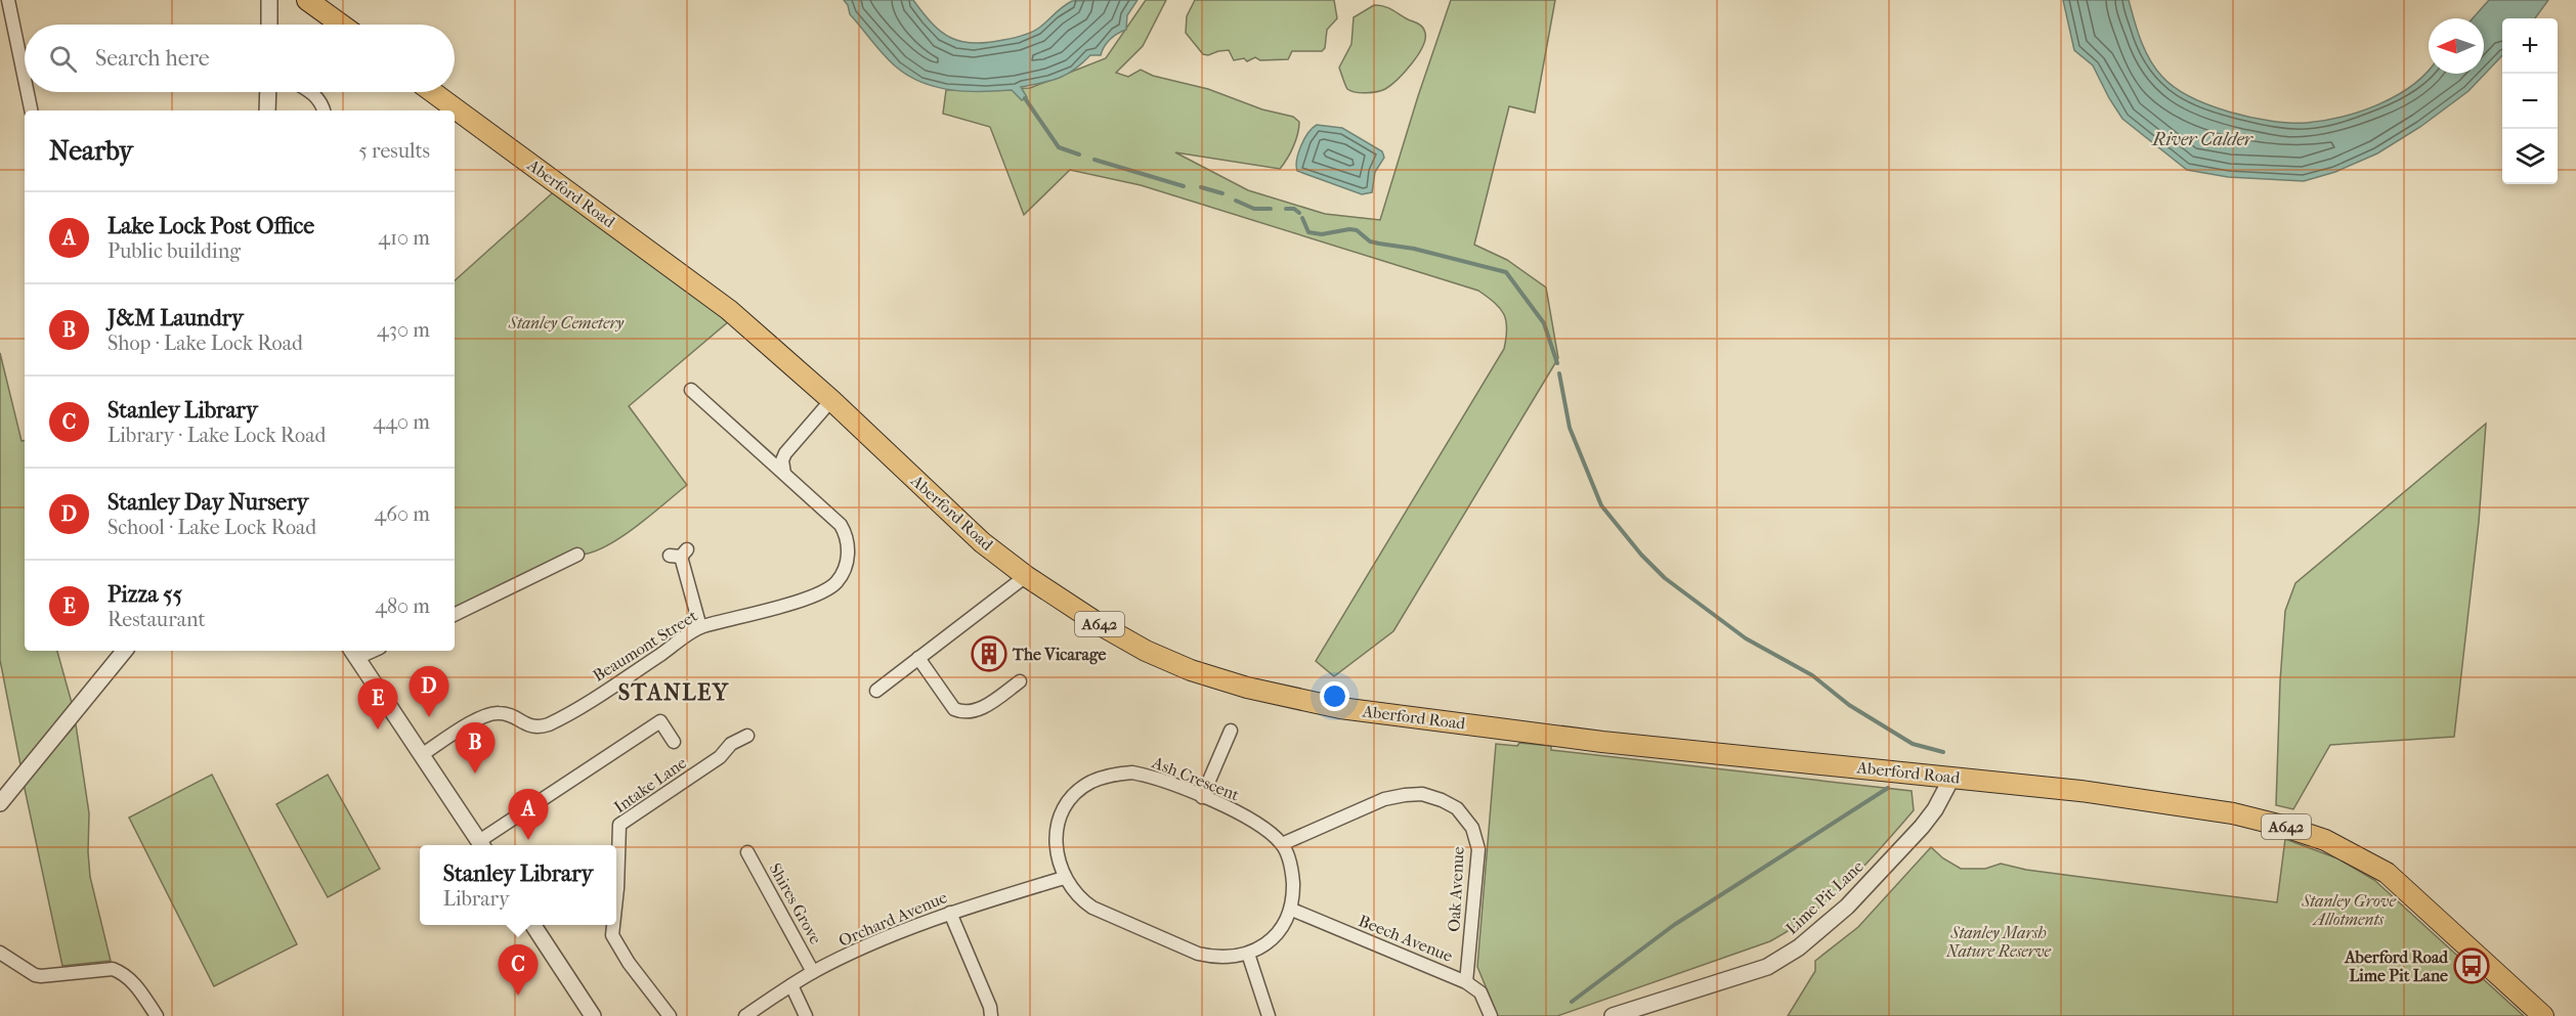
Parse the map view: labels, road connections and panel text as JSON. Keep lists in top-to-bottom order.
{
  "streets": {
    "main road": ["Aberford Road", "A642"],
    "street": [
      "Beaumont Street",
      "Ash Crescent",
      "Intake Lane",
      "Oak Avenue",
      "Lime Pit Lane",
      "Shires Grove",
      "Orchard Avenue",
      "Beech Avenue"
    ]
  },
  "crossings": [
    ["Aberford Road", "Lime Pit Lane"],
    ["Ash Crescent", "Oak Avenue"],
    ["Ash Crescent", "Orchard Avenue"],
    ["Ash Crescent", "Beech Avenue"],
    ["Oak Avenue", "Orchard Avenue"],
    ["Oak Avenue", "Beech Avenue"],
    ["Shires Grove", "Orchard Avenue"],
    ["Orchard Avenue", "Beech Avenue"]
  ],
  "districts": ["STANLEY"],
  "water": ["River Calder"],
  "parks": ["Stanley Cemetery", "Stanley Grove Allotments", "Stanley Marsh Nature Reserve"],
  "places": {
    "building": ["The Vicarage"],
    "bus stop": ["Aberford Road Lime Pit Lane"]
  },
  "north": "left",
  "page": {
    "map_buttons": ["+", "−"],
    "search": "Search here",
    "heading": ["Nearby", "5 results"],
    "list": [
      {
        "mark": "A",
        "name": "Lake Lock Post Office",
        "note": "Public building",
        "value": "410 m"
      },
      {
        "mark": "B",
        "name": "J&M Laundry",
        "note": "Shop · Lake Lock Road",
        "value": "430 m"
      },
      {
        "mark": "C",
        "name": "Stanley Library",
        "note": "Library · Lake Lock Road",
        "value": "440 m"
      },
      {
        "mark": "D",
        "name": "Stanley Day Nursery",
        "note": "School · Lake Lock Road",
        "value": "460 m"
      },
      {
        "mark": "E",
        "name": "Pizza 55",
        "note": "Restaurant",
        "value": "480 m"
      }
    ],
    "pins": [
      "D",
      "E",
      "B",
      "A",
      "C"
    ],
    "popup": ["Stanley Library", "Library"]
  }
}
